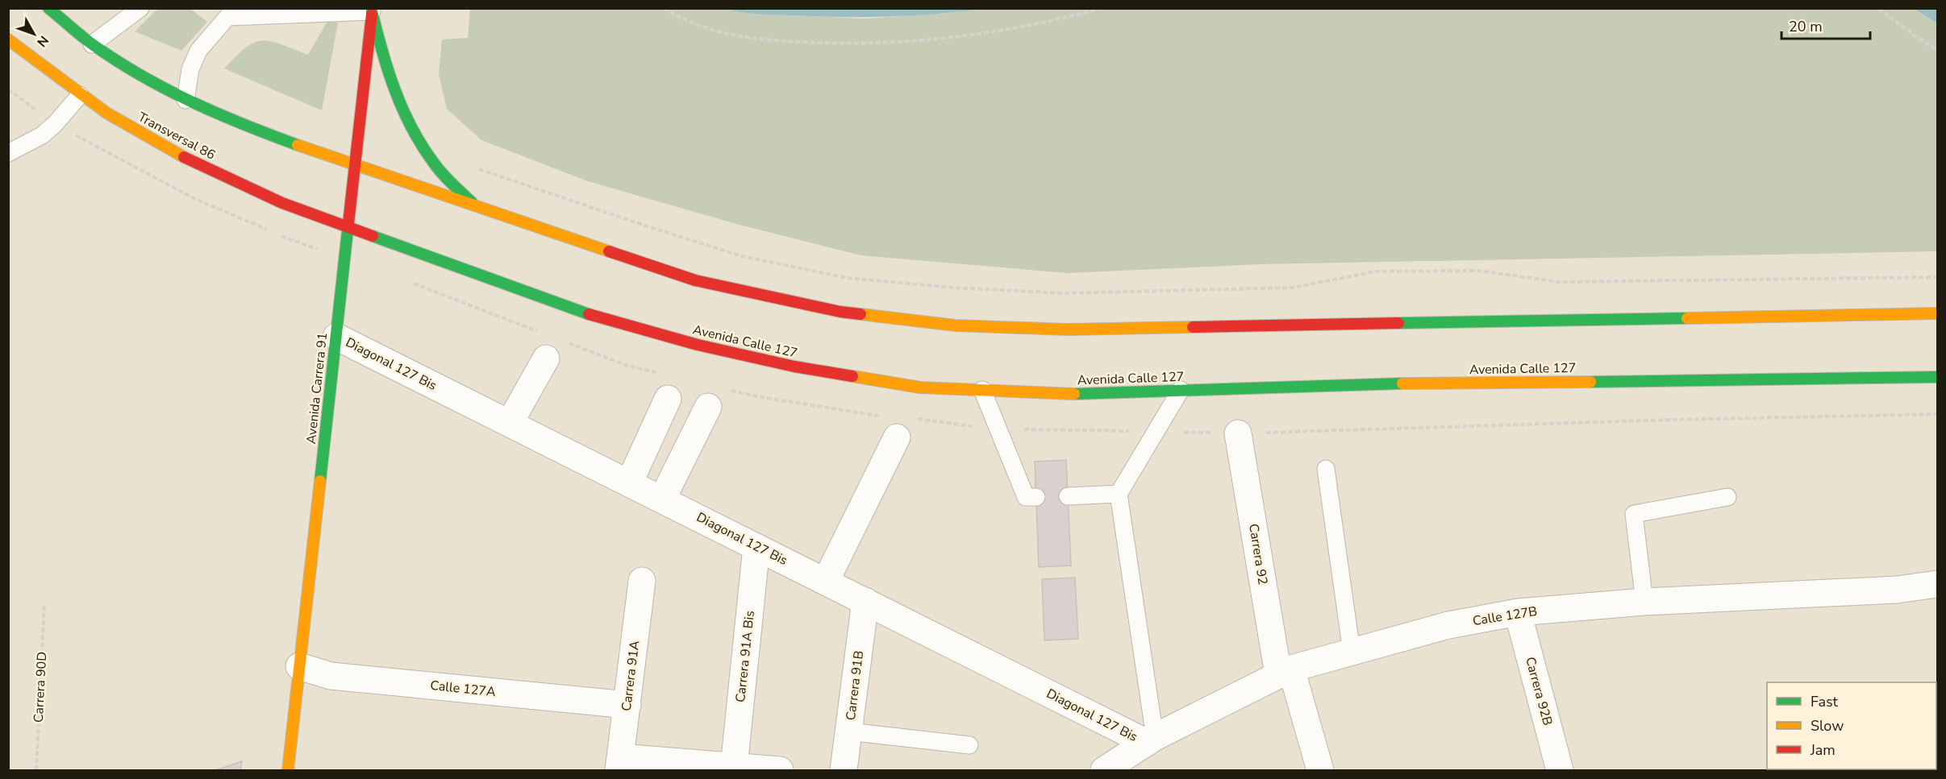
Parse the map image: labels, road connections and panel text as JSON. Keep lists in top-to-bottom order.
{
  "streets": {
    "main road": ["Transversal 86", "Avenida Calle 127", "Avenida Carrera 91"],
    "street": [
      "Diagonal 127 Bis",
      "Carrera 92",
      "Calle 127B",
      "Carrera 91A Bis",
      "Carrera 91A",
      "Carrera 91B",
      "Calle 127A",
      "Carrera 92B"
    ],
    "path": ["Carrera 90D"]
  },
  "crossings": [
    ["Transversal 86", "Avenida Calle 127"],
    ["Transversal 86", "Avenida Carrera 91"],
    ["Avenida Calle 127", "Avenida Carrera 91"],
    ["Diagonal 127 Bis", "Avenida Carrera 91"],
    ["Diagonal 127 Bis", "Calle 127B"],
    ["Diagonal 127 Bis", "Carrera 91A Bis"],
    ["Diagonal 127 Bis", "Carrera 91B"],
    ["Avenida Carrera 91", "Calle 127A"],
    ["Carrera 92", "Calle 127B"],
    ["Calle 127B", "Carrera 92B"],
    ["Carrera 91A", "Calle 127A"]
  ],
  "legend": ["Fast", "Slow", "Jam"],
  "scale_bar": "20 m",
  "north": "bottom right"
}
